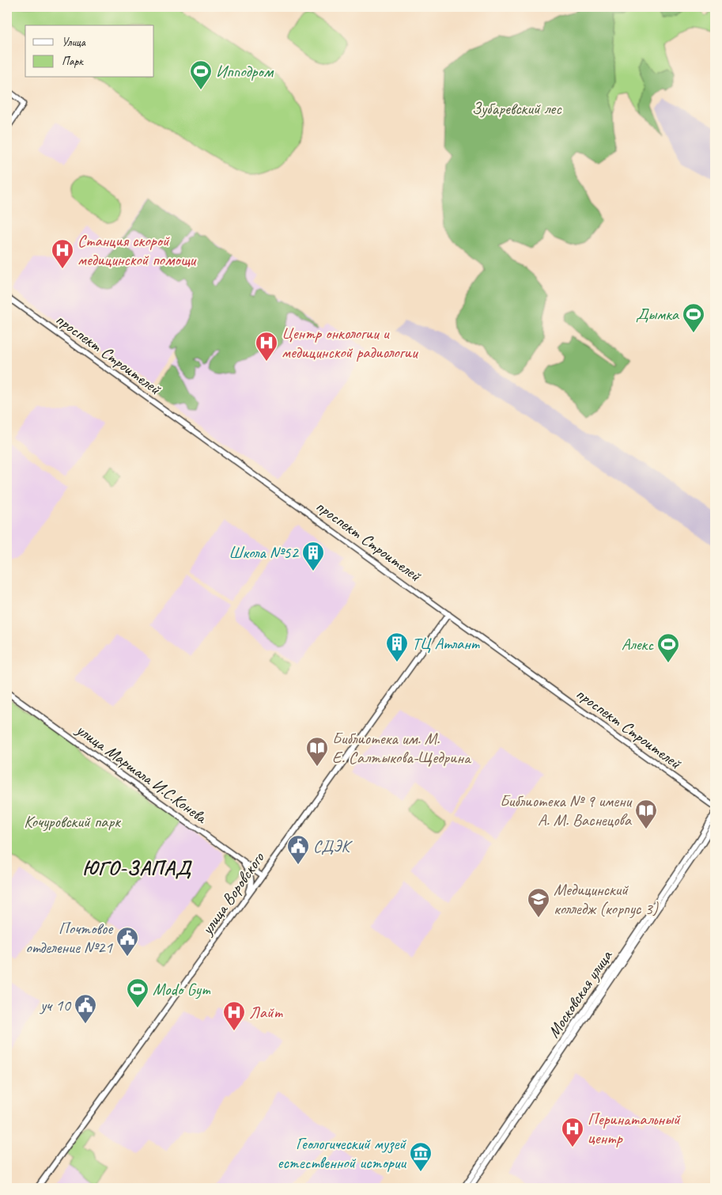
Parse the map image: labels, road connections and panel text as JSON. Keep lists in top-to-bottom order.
{
  "streets": {
    "main road": [
      "проспект Строителей",
      "улица Маршала И.С.Конева",
      "улица Воровского",
      "Московская улица"
    ]
  },
  "crossings": [
    ["проспект Строителей", "улица Воровского"],
    ["улица Маршала И.С.Конева", "улица Воровского"]
  ],
  "districts": ["ЮГО-ЗАПАД"],
  "parks": ["Зубаревский лес", "Кочуровский парк"],
  "places": {
    "sports": [
      "Ипподром",
      "Дымка",
      "Алекс",
      "Modo Gym"
    ],
    "hospital": [
      "Станция скорой медицинской помощи",
      "Центр онкологии и медицинской радиологии",
      "Лайт",
      "Перинатальный центр"
    ],
    "building": ["Школа №52", "ТЦ Атлант"],
    "library": ["Библиотека им. М. Е. Салтыкова-Щедрина", "Библиотека № 9 имени А. М. Васнецова"],
    "public building": ["СДЭК", "Почтовое отделение №21", "уч 10"],
    "school or university": ["Медицинский колледж (корпус 3)"],
    "museum": ["Геологический музей естественной истории"]
  },
  "legend": ["Улица", "Парк"]
}
